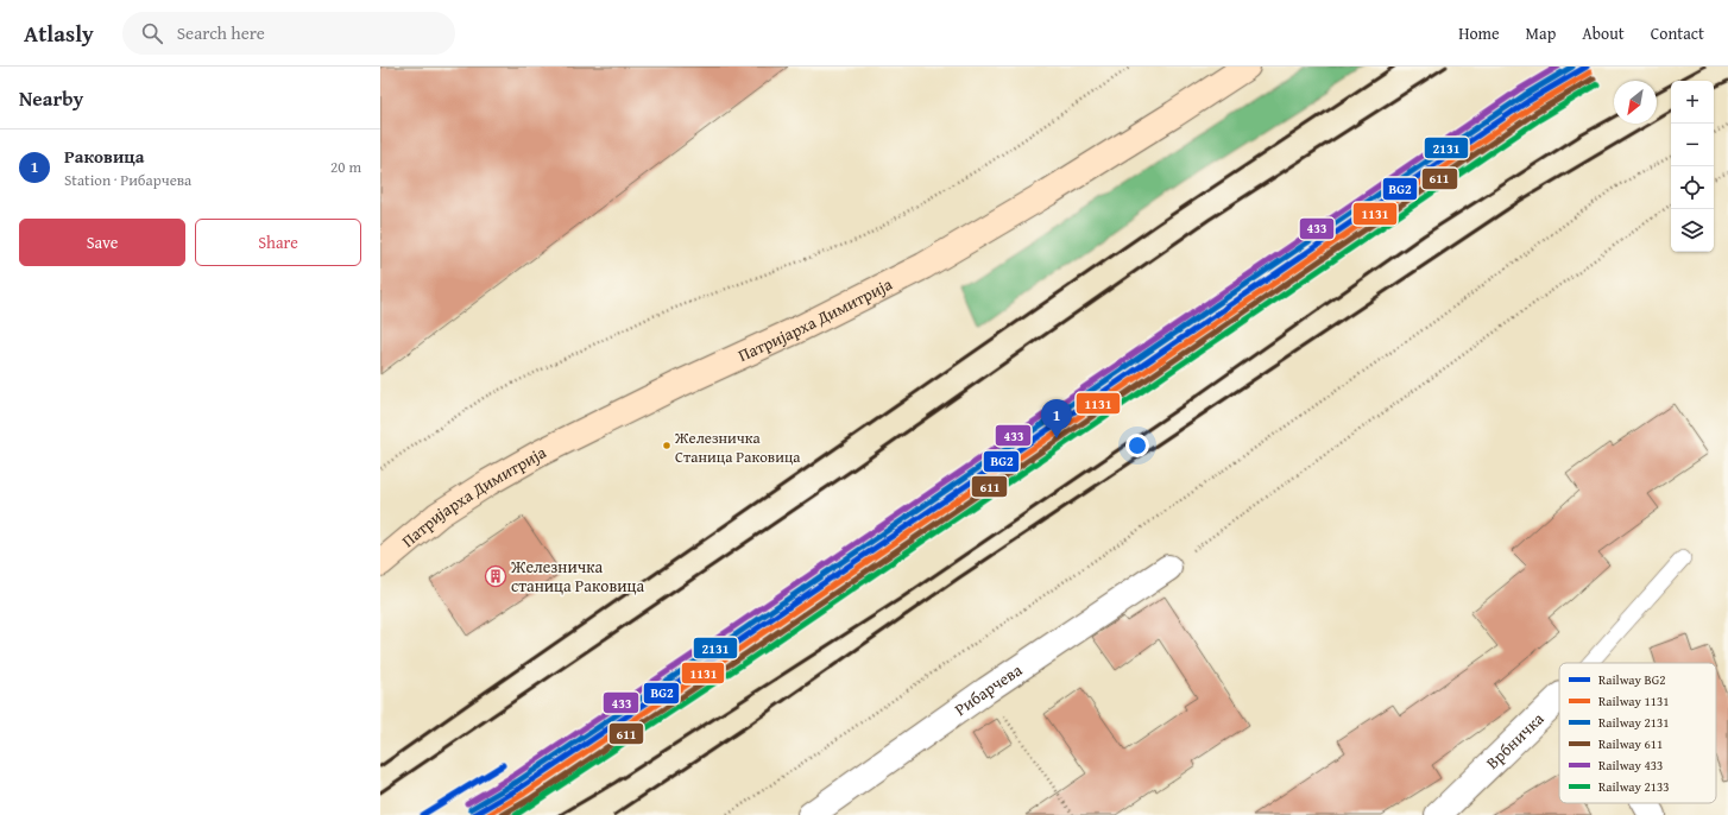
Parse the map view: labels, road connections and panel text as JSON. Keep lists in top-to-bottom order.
{
  "streets": {
    "main road": ["Патријарха Димитрија"],
    "street": ["Рибарчева", "Врбничка"]
  },
  "places": {
    "other": ["Железничка Станица Раковица"],
    "building": ["Железничка станица Раковица"]
  },
  "lines": [
    "rail line BG2",
    "rail line 2131",
    "rail line 433",
    "rail line 1131",
    "rail line 611",
    "rail line 2133"
  ],
  "legend": [
    "Railway BG2",
    "Railway 1131",
    "Railway 2131",
    "Railway 611",
    "Railway 433",
    "Railway 2133"
  ],
  "north": "bottom left",
  "page": {
    "header": "Atlasly",
    "search": "Search here",
    "nav": [
      "Home",
      "Map",
      "About",
      "Contact"
    ],
    "heading": "Nearby",
    "map_buttons": ["+", "−"],
    "list": [
      {
        "mark": "1",
        "name": "Раковица",
        "note": "Station · Рибарчева",
        "value": "20 m"
      }
    ],
    "buttons": ["Save", "Share"],
    "pins": "1"
  }
}
